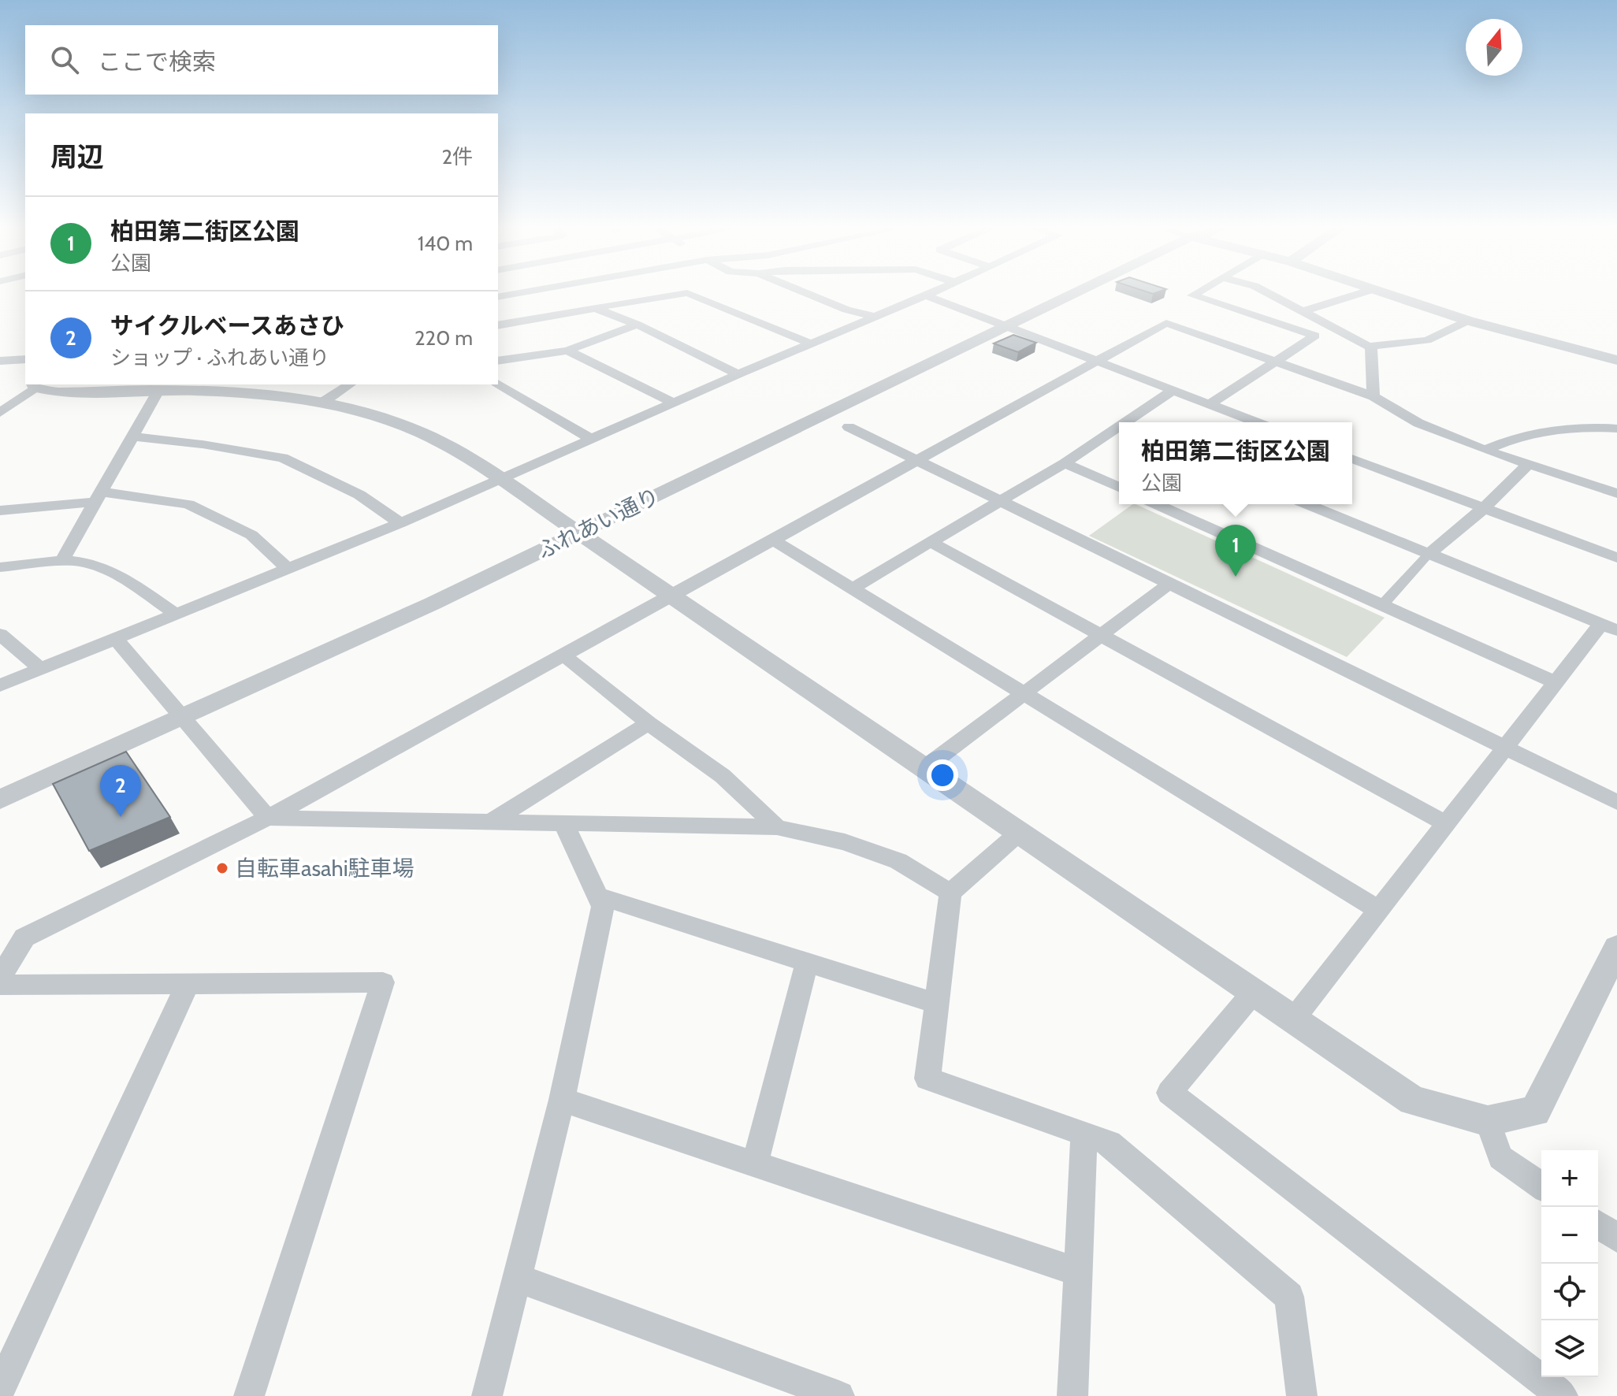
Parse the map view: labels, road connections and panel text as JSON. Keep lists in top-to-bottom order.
{
  "streets": {
    "street": ["ふれあい通り"]
  },
  "places": ["自転車asahi駐車場"],
  "north": "top",
  "page": {
    "search": "ここで検索",
    "heading": ["周辺", "2件"],
    "list": [
      {
        "mark": "1",
        "name": "柏田第二街区公園",
        "note": "公園",
        "value": "140 m"
      },
      {
        "mark": "2",
        "name": "サイクルベースあさひ",
        "note": "ショップ · ふれあい通り",
        "value": "220 m"
      }
    ],
    "popup": ["柏田第二街区公園", "公園"],
    "pins": ["1", "2"],
    "map_buttons": ["+", "−"]
  }
}
